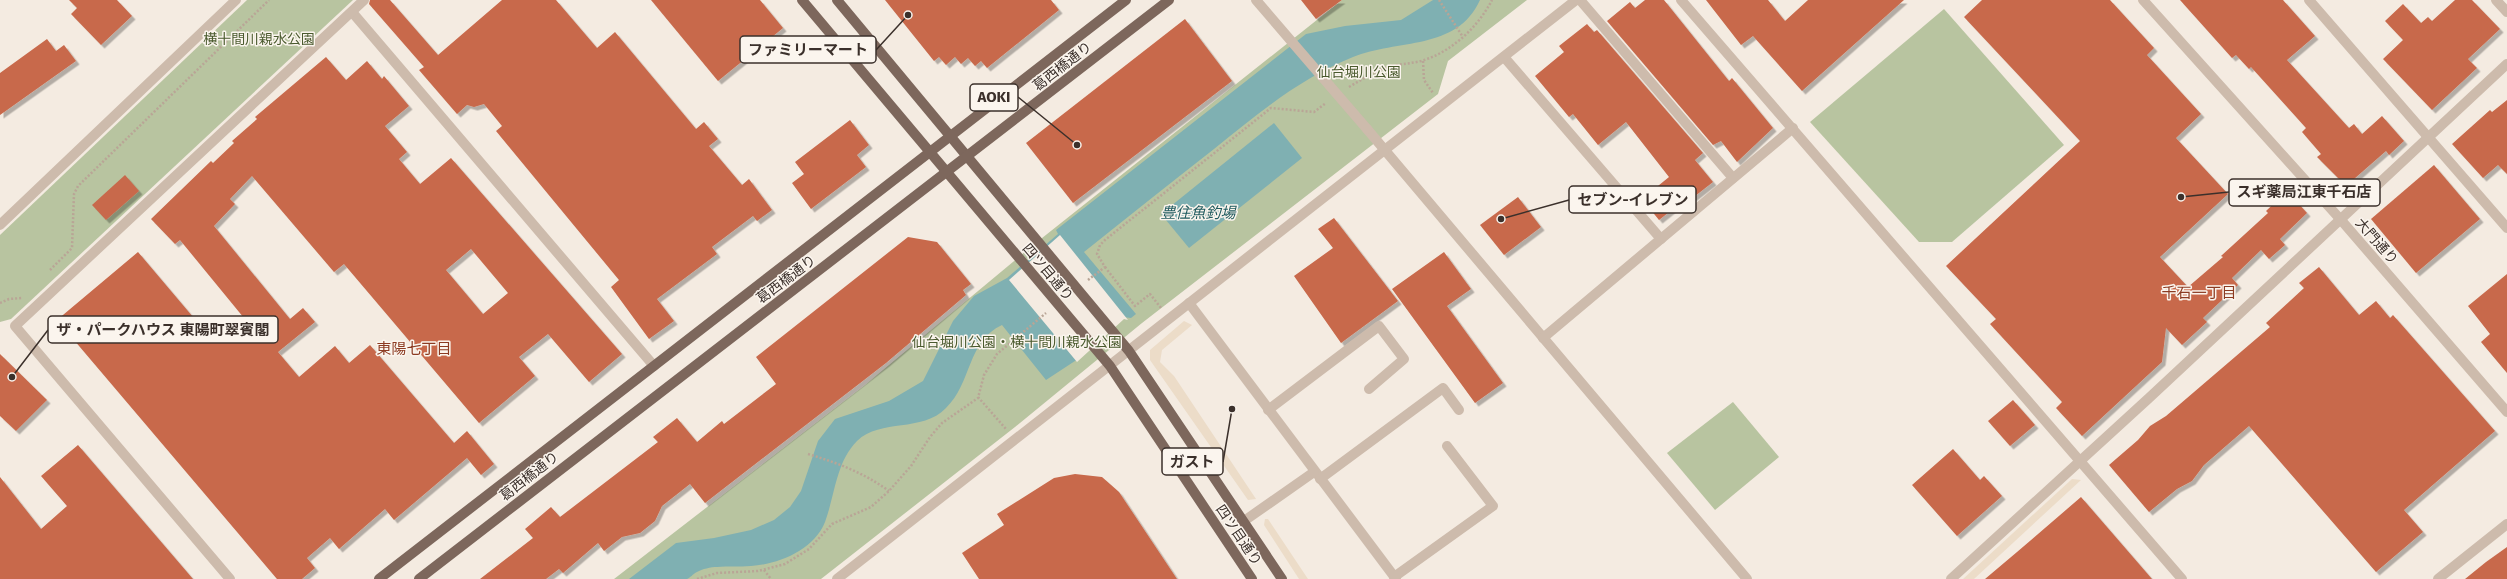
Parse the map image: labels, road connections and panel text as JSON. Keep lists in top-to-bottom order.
{
  "streets": {
    "main road": ["葛西橋通り", "四ツ目通り"],
    "street": ["大門通り"]
  },
  "crossings": [
    ["葛西橋通り", "四ツ目通り"]
  ],
  "districts": ["千石一丁目", "東陽七丁目"],
  "water": ["豊住魚釣場"],
  "parks": ["横十間川親水公園", "仙台堀川公園", "仙台堀川公園・横十間川親水公園"],
  "places": [
    "ファミリーマート",
    "AOKI",
    "スギ薬局江東千石店",
    "セブン-イレブン",
    "ザ・パークハウス 東陽町翠賓閣",
    "ガスト"
  ]
}
